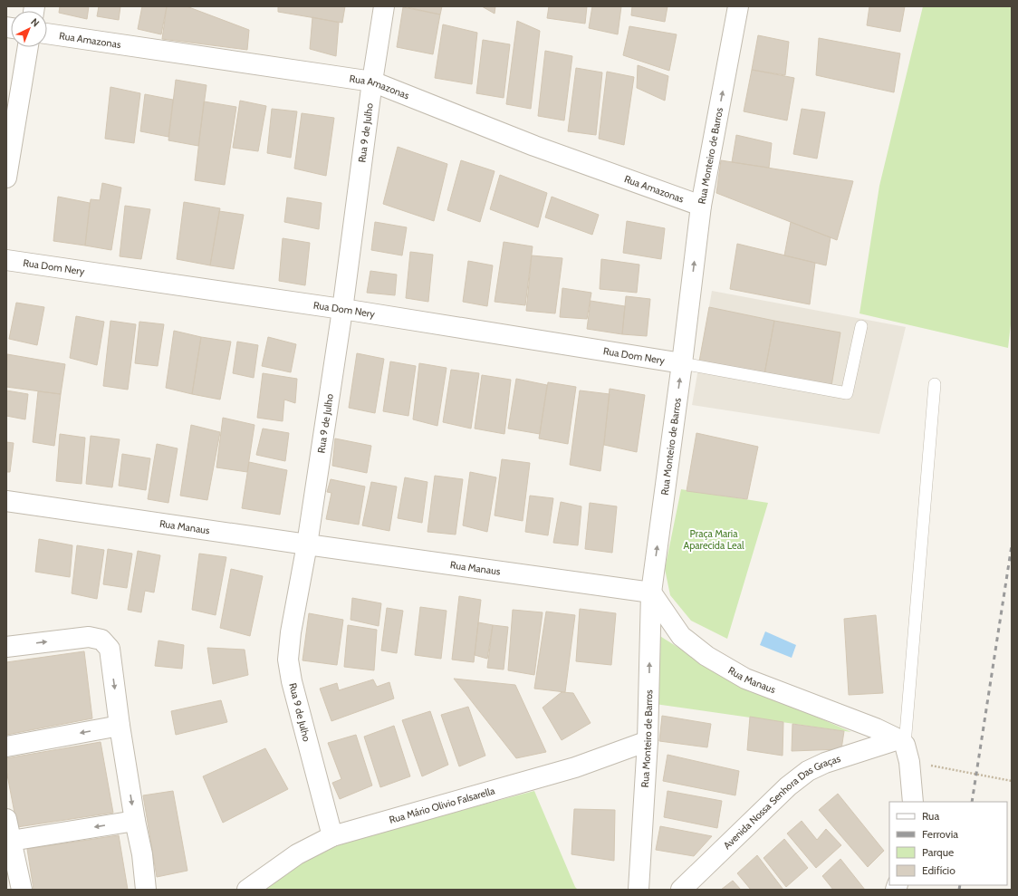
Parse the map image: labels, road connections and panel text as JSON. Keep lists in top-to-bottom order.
{
  "streets": {
    "street": [
      "Rua Amazonas",
      "Rua 9 de Julho",
      "Rua Monteiro de Barros",
      "Rua Dom Nery",
      "Rua Manaus",
      "Avenida Nossa Senhora Das Graças",
      "Rua Mário Olivio Falsarella"
    ]
  },
  "crossings": [
    ["Rua Amazonas", "Rua 9 de Julho"],
    ["Rua Amazonas", "Rua Monteiro de Barros"],
    ["Rua 9 de Julho", "Rua Dom Nery"],
    ["Rua 9 de Julho", "Rua Manaus"],
    ["Rua 9 de Julho", "Rua Mário Olivio Falsarella"],
    ["Rua Monteiro de Barros", "Rua Dom Nery"],
    ["Rua Monteiro de Barros", "Rua Manaus"],
    ["Rua Monteiro de Barros", "Rua Mário Olivio Falsarella"],
    ["Rua Manaus", "Avenida Nossa Senhora Das Graças"]
  ],
  "one_way": ["Rua Monteiro de Barros"],
  "parks": ["Praça Maria Aparecida Leal"],
  "legend": [
    "Rua",
    "Ferrovia",
    "Parque",
    "Edifício"
  ],
  "north": "top right"
}
